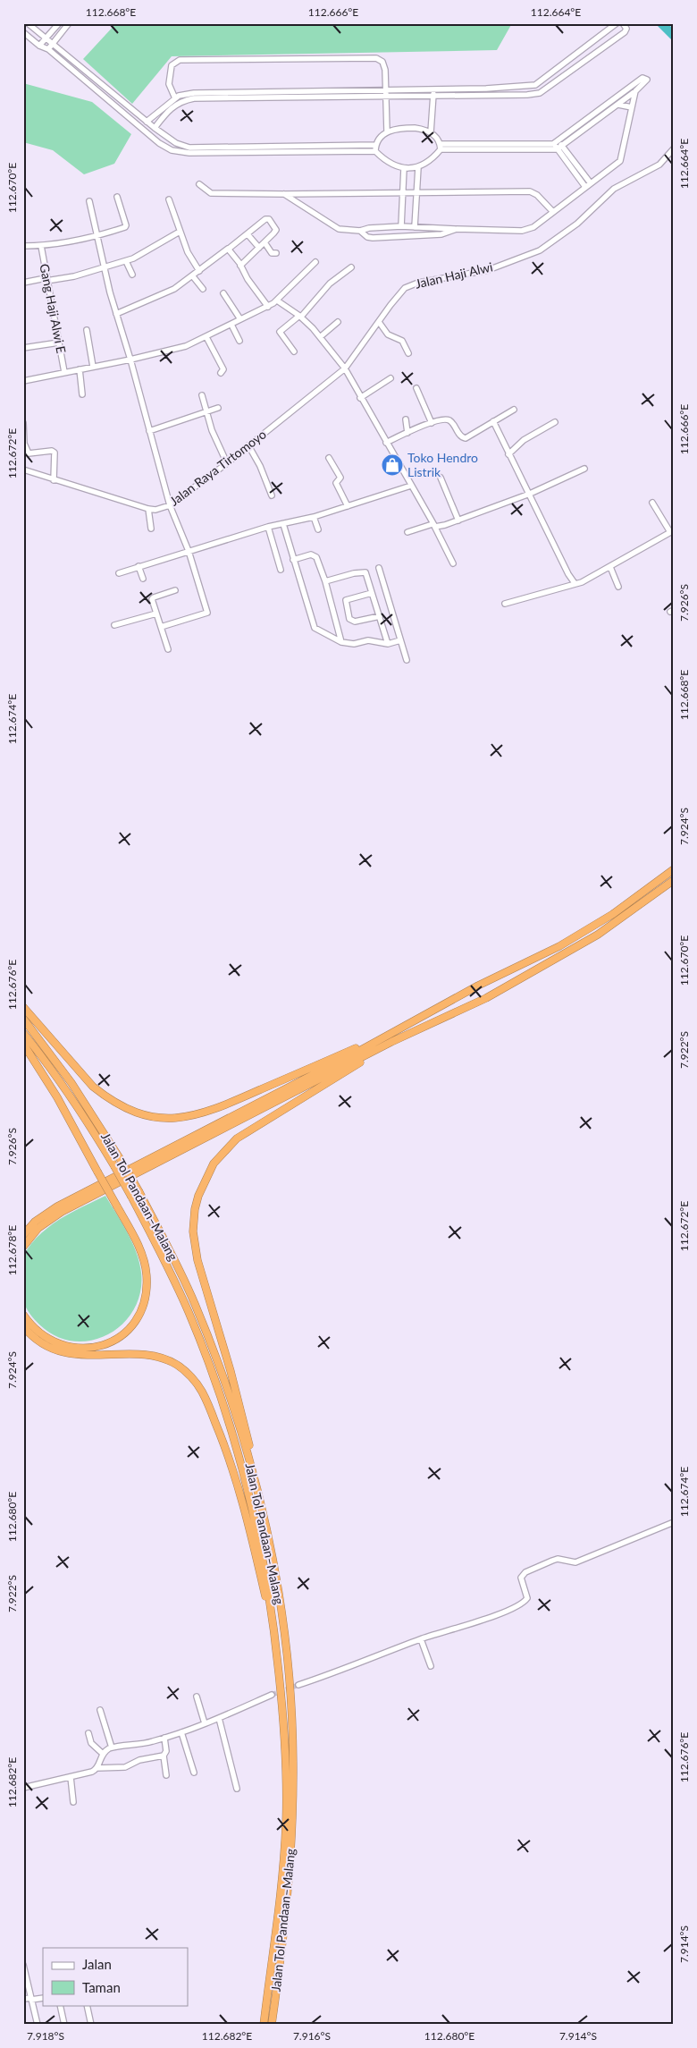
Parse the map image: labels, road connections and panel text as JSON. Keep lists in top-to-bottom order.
{
  "streets": {
    "highway": ["Jalan Tol Pandaan–Malang"],
    "street": ["Jalan Haji Alwi", "Gang Haji Alwi E", "Jalan Raya Tirtomoyo"]
  },
  "crossings": [
    ["Jalan Haji Alwi", "Jalan Raya Tirtomoyo"]
  ],
  "places": {
    "shop": ["Toko Hendro Listrik"]
  },
  "legend": ["Jalan", "Taman"],
  "coordinates": [
    "112.668°E",
    "112.666°E",
    "112.664°E",
    "112.670°E",
    "112.672°E",
    "7.926°S",
    "112.674°E",
    "7.924°S",
    "112.676°E",
    "7.922°S",
    "112.678°E",
    "112.680°E",
    "112.682°E",
    "7.914°S",
    "7.918°S",
    "7.916°S"
  ]
}
